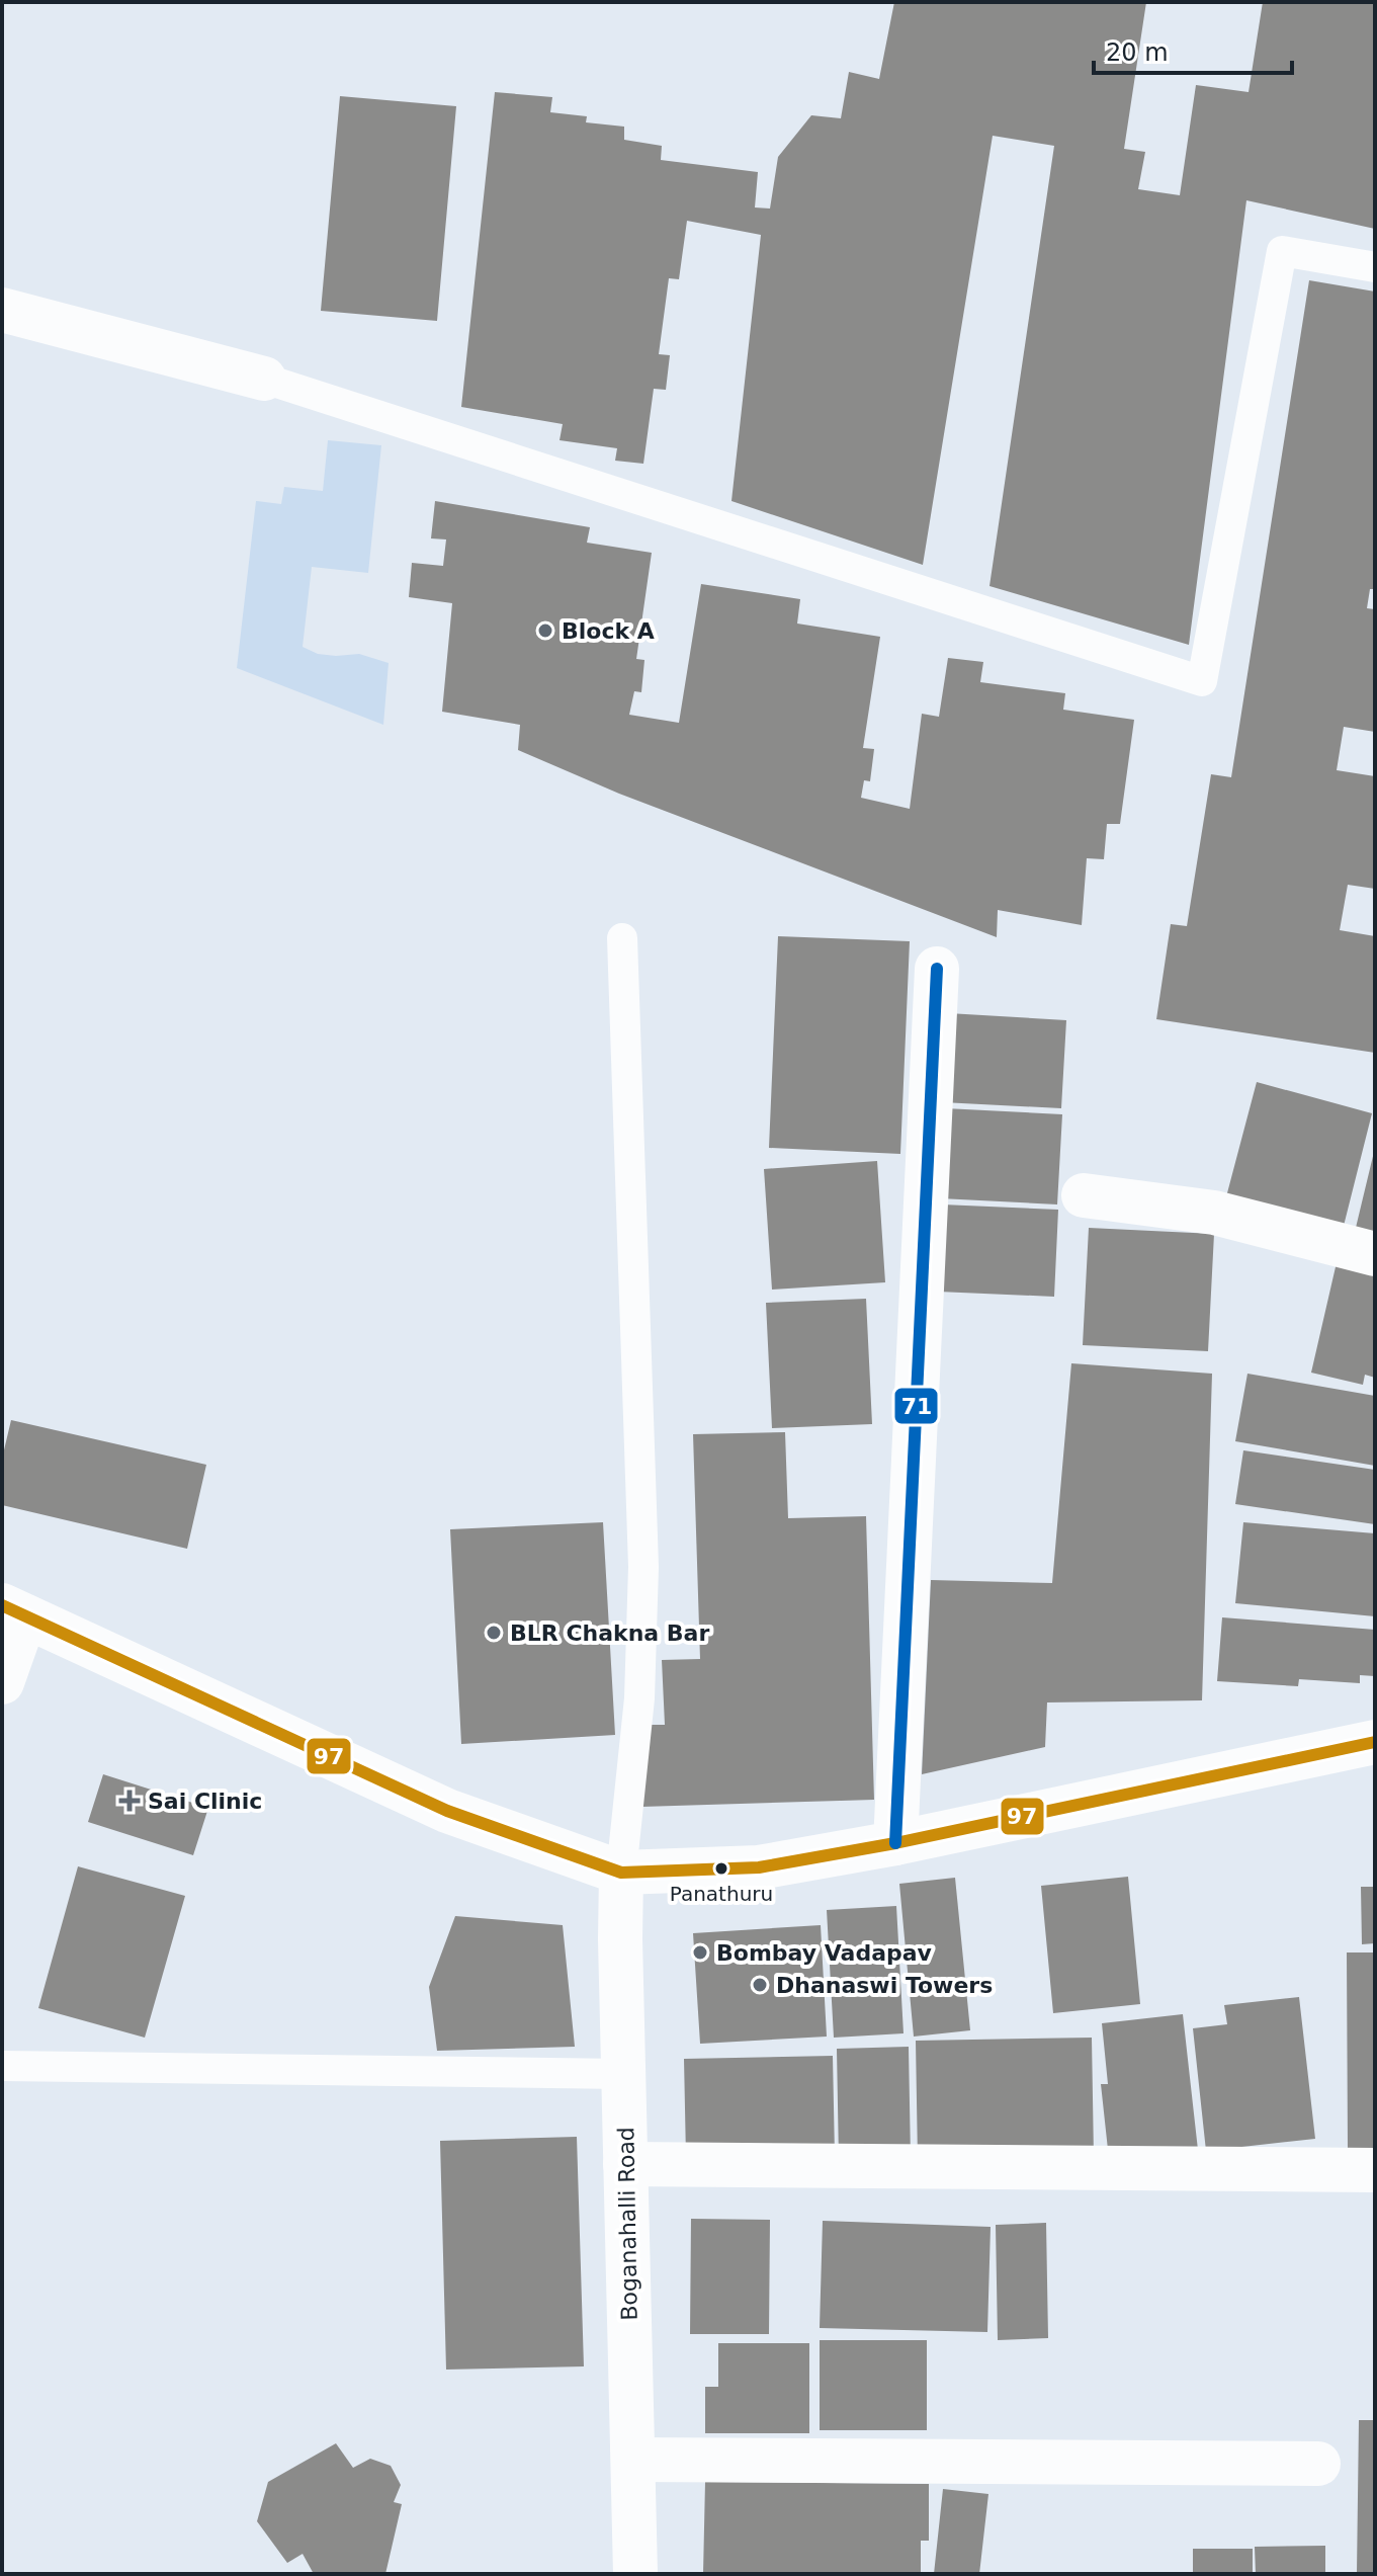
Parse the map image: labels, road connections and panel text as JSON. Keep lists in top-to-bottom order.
{
  "streets": {
    "street": ["Boganahalli Road"]
  },
  "places": {
    "other": [
      "Block A",
      "BLR Chakna Bar",
      "Panathuru",
      "Bombay Vadapav",
      "Dhanaswi Towers"
    ],
    "health": ["Sai Clinic"]
  },
  "lines": ["transit line 71", "transit line 97"],
  "scale_bar": "20 m"
}
